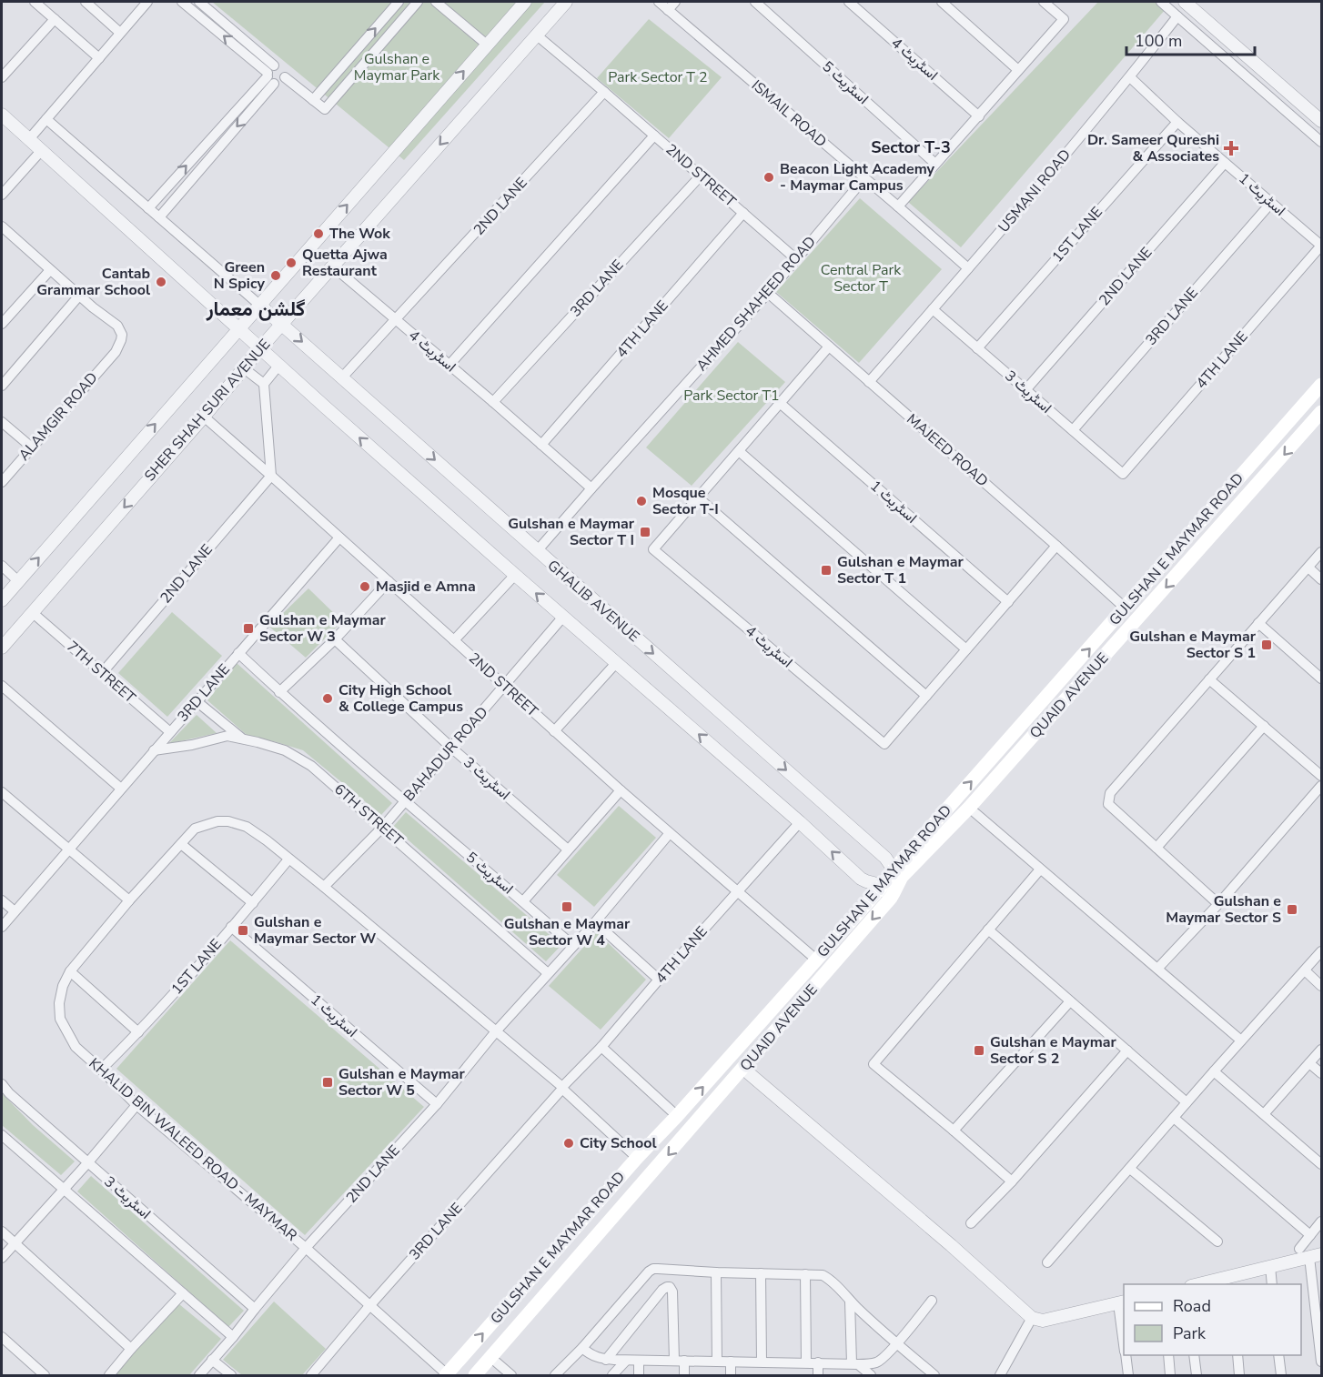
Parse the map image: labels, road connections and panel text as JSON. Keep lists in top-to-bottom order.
{
  "streets": {
    "main road": ["GULSHAN E MAYMAR ROAD", "QUAID AVENUE"],
    "street": [
      "اسٹریٹ 4",
      "اسٹریٹ 5",
      "ISMAIL ROAD",
      "2ND STREET",
      "USMANI ROAD",
      "اسٹریٹ 1",
      "2ND LANE",
      "1ST LANE",
      "3RD LANE",
      "AHMED SHAHEED ROAD",
      "4TH LANE",
      "اسٹریٹ 3",
      "SHER SHAH SURI AVENUE",
      "ALAMGIR ROAD",
      "MAJEED ROAD",
      "GHALIB AVENUE",
      "7TH STREET",
      "BAHADUR ROAD",
      "6TH STREET",
      "KHALID BIN WALEED ROAD - MAYMAR"
    ]
  },
  "crossings": [
    ["اسٹریٹ 4", "2ND LANE"],
    ["اسٹریٹ 4", "3RD LANE"],
    ["اسٹریٹ 4", "AHMED SHAHEED ROAD"],
    ["اسٹریٹ 4", "4TH LANE"],
    ["اسٹریٹ 5", "BAHADUR ROAD"],
    ["ISMAIL ROAD", "USMANI ROAD"],
    ["ISMAIL ROAD", "AHMED SHAHEED ROAD"],
    ["2ND STREET", "2ND LANE"],
    ["2ND STREET", "3RD LANE"],
    ["2ND STREET", "AHMED SHAHEED ROAD"],
    ["2ND STREET", "4TH LANE"],
    ["2ND STREET", "BAHADUR ROAD"],
    ["USMANI ROAD", "اسٹریٹ 1"],
    ["USMANI ROAD", "اسٹریٹ 3"],
    ["USMANI ROAD", "MAJEED ROAD"],
    ["اسٹریٹ 1", "2ND LANE"],
    ["اسٹریٹ 1", "1ST LANE"],
    ["اسٹریٹ 1", "3RD LANE"],
    ["اسٹریٹ 1", "4TH LANE"],
    ["2ND LANE", "اسٹریٹ 3"],
    ["2ND LANE", "7TH STREET"],
    ["2ND LANE", "6TH STREET"],
    ["2ND LANE", "KHALID BIN WALEED ROAD - MAYMAR"],
    ["1ST LANE", "اسٹریٹ 3"],
    ["1ST LANE", "KHALID BIN WALEED ROAD - MAYMAR"],
    ["3RD LANE", "4TH LANE"],
    ["3RD LANE", "اسٹریٹ 3"],
    ["3RD LANE", "7TH STREET"],
    ["3RD LANE", "6TH STREET"],
    ["3RD LANE", "KHALID BIN WALEED ROAD - MAYMAR"],
    ["AHMED SHAHEED ROAD", "MAJEED ROAD"],
    ["AHMED SHAHEED ROAD", "GHALIB AVENUE"],
    ["4TH LANE", "اسٹریٹ 3"],
    ["4TH LANE", "GHALIB AVENUE"],
    ["4TH LANE", "KHALID BIN WALEED ROAD - MAYMAR"],
    ["اسٹریٹ 3", "BAHADUR ROAD"],
    ["SHER SHAH SURI AVENUE", "GHALIB AVENUE"],
    ["SHER SHAH SURI AVENUE", "7TH STREET"],
    ["MAJEED ROAD", "GULSHAN E MAYMAR ROAD"],
    ["GULSHAN E MAYMAR ROAD", "GHALIB AVENUE"],
    ["GULSHAN E MAYMAR ROAD", "QUAID AVENUE"],
    ["GULSHAN E MAYMAR ROAD", "KHALID BIN WALEED ROAD - MAYMAR"],
    ["GHALIB AVENUE", "QUAID AVENUE"],
    ["GHALIB AVENUE", "BAHADUR ROAD"],
    ["BAHADUR ROAD", "6TH STREET"],
    ["BAHADUR ROAD", "KHALID BIN WALEED ROAD - MAYMAR"]
  ],
  "one_way": ["GULSHAN E MAYMAR ROAD", "QUAID AVENUE"],
  "districts": ["Sector T-3", "گلشن معمار"],
  "parks": [
    "Gulshan e Maymar Park",
    "Park Sector T 2",
    "Central Park Sector T",
    "Park Sector T1"
  ],
  "places": {
    "health": ["Dr. Sameer Qureshi & Associates"],
    "other": [
      "Beacon Light Academy - Maymar Campus",
      "The Wok",
      "Quetta Ajwa Restaurant",
      "Green N Spicy",
      "Cantab Grammar School",
      "Mosque Sector T-I",
      "Masjid e Amna",
      "City High School & College Campus",
      "City School"
    ],
    "transit": [
      "Gulshan e Maymar Sector T I",
      "Gulshan e Maymar Sector T 1",
      "Gulshan e Maymar Sector W 3",
      "Gulshan e Maymar Sector S 1",
      "Gulshan e Maymar Sector W 4",
      "Gulshan e Maymar Sector S",
      "Gulshan e Maymar Sector W",
      "Gulshan e Maymar Sector S 2",
      "Gulshan e Maymar Sector W 5"
    ]
  },
  "legend": ["Road", "Park"],
  "scale_bar": "100 m"
}
